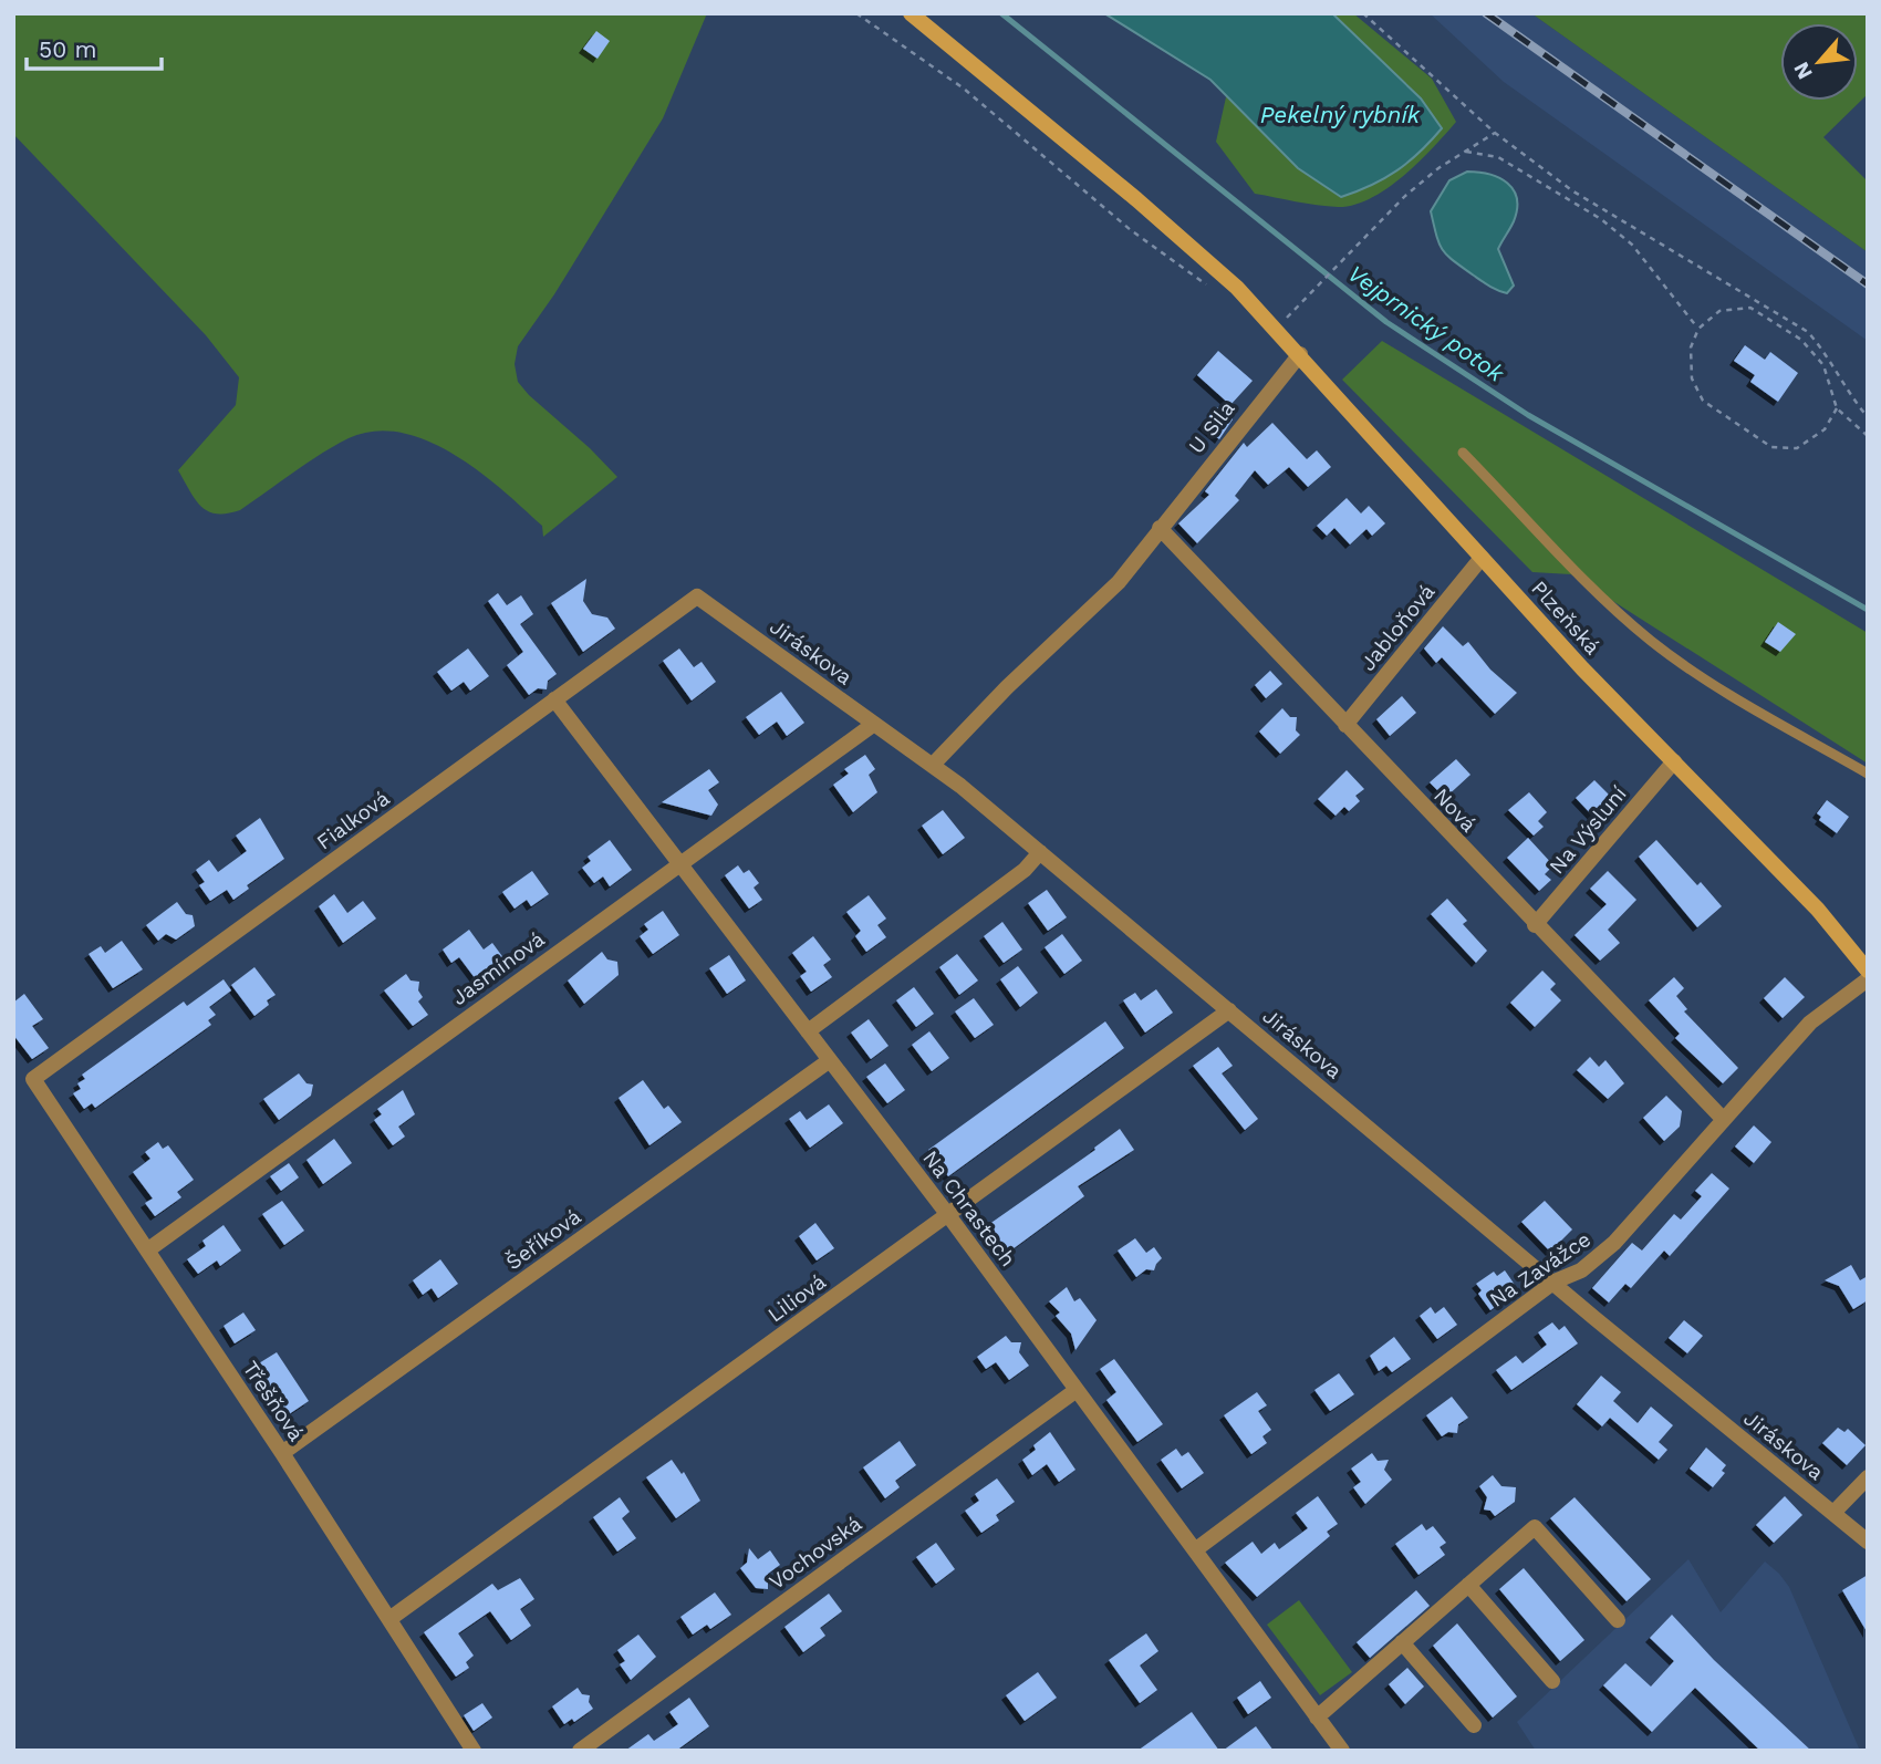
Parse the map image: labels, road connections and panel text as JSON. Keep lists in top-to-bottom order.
{
  "streets": {
    "main road": ["Plzeňská"],
    "street": [
      "U Sila",
      "Jabloňová",
      "Jiráskova",
      "Nová",
      "Fialková",
      "Na Výsluní",
      "Jasmínová",
      "Na Chrastech",
      "Šeříková",
      "Na Zavážce",
      "Liliová",
      "Třešňová",
      "Vochovská"
    ]
  },
  "crossings": [
    ["U Sila", "Plzeňská"],
    ["U Sila", "Jiráskova"],
    ["U Sila", "Nová"],
    ["Plzeňská", "Jabloňová"],
    ["Plzeňská", "Na Výsluní"],
    ["Jabloňová", "Nová"],
    ["Jiráskova", "Fialková"],
    ["Jiráskova", "Jasmínová"],
    ["Jiráskova", "Na Zavážce"],
    ["Jiráskova", "Liliová"],
    ["Nová", "Na Výsluní"],
    ["Nová", "Na Zavážce"],
    ["Fialková", "Na Chrastech"],
    ["Fialková", "Třešňová"],
    ["Jasmínová", "Na Chrastech"],
    ["Jasmínová", "Třešňová"],
    ["Na Chrastech", "Šeříková"],
    ["Na Chrastech", "Na Zavážce"],
    ["Na Chrastech", "Liliová"],
    ["Na Chrastech", "Vochovská"],
    ["Šeříková", "Třešňová"],
    ["Liliová", "Třešňová"]
  ],
  "water": ["Pekelný rybník", "Vejprnický potok"],
  "scale_bar": "50 m",
  "north": "bottom left"
}
